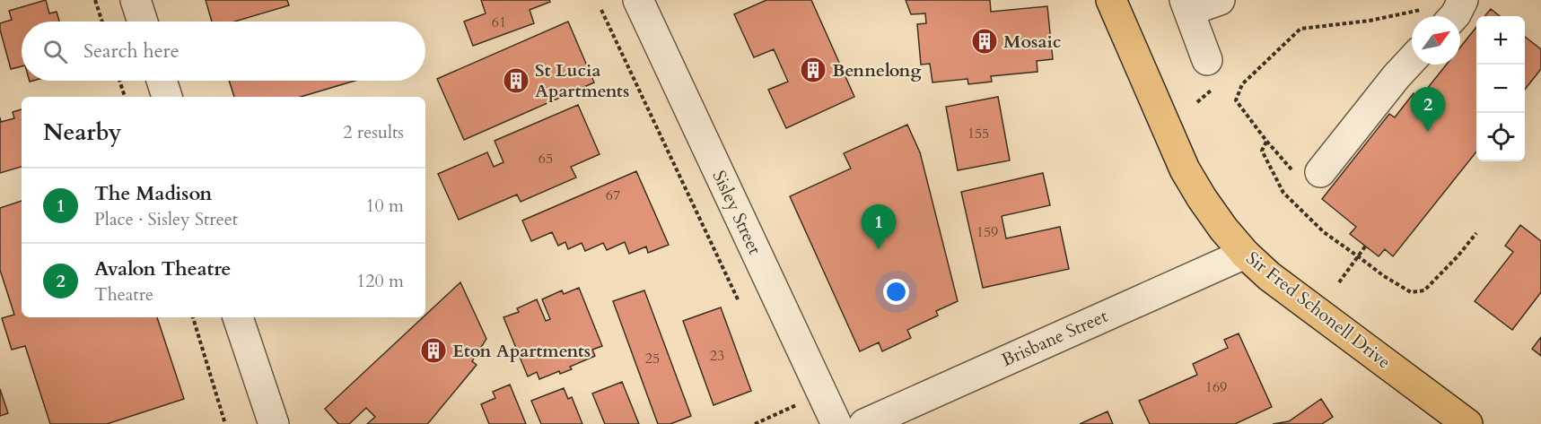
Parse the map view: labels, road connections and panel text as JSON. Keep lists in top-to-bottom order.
{
  "streets": {
    "main road": ["Sir Fred Schonell Drive"],
    "street": ["Sisley Street", "Brisbane Street"]
  },
  "crossings": [
    ["Sir Fred Schonell Drive", "Brisbane Street"]
  ],
  "places": {
    "building": [
      "Mosaic",
      "Bennelong",
      "St Lucia Apartments",
      "Eton Apartments"
    ]
  },
  "house_numbers": [
    "61",
    "155",
    "65",
    "67",
    "159",
    "23",
    "25",
    "169"
  ],
  "north": "top right",
  "page": {
    "map_buttons": ["+", "−"],
    "search": "Search here",
    "pins": ["2", "1"],
    "heading": ["Nearby", "2 results"],
    "list": [
      {
        "mark": "1",
        "name": "The Madison",
        "note": "Place · Sisley Street",
        "value": "10 m"
      },
      {
        "mark": "2",
        "name": "Avalon Theatre",
        "note": "Theatre",
        "value": "120 m"
      }
    ]
  }
}
